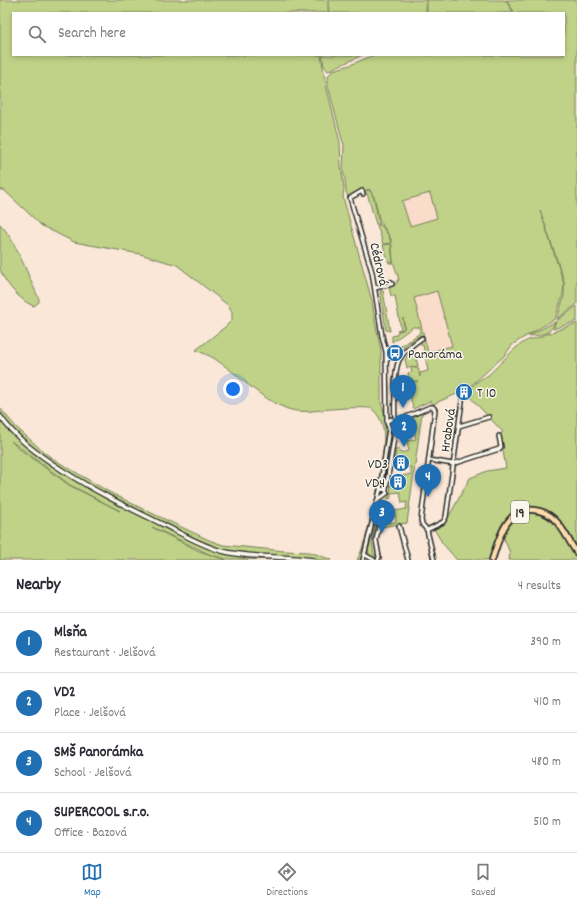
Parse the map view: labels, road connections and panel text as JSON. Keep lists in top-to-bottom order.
{
  "streets": {
    "main road": ["19"],
    "street": ["Cédrová", "Hrabová"]
  },
  "places": {
    "bus stop": ["Panoráma"],
    "building": ["T 10", "VD3", "VD4"]
  },
  "page": {
    "search": "Search here",
    "pins": [
      "1",
      "2",
      "4",
      "3"
    ],
    "heading": ["Nearby", "4 results"],
    "list": [
      {
        "mark": "1",
        "name": "Mlsňa",
        "note": "Restaurant · Jelšová",
        "value": "390 m"
      },
      {
        "mark": "2",
        "name": "VD2",
        "note": "Place · Jelšová",
        "value": "410 m"
      },
      {
        "mark": "3",
        "name": "SMŠ Panorámka",
        "note": "School · Jelšová",
        "value": "480 m"
      },
      {
        "mark": "4",
        "name": "SUPERCOOL s.r.o.",
        "note": "Office · Bazová",
        "value": "510 m"
      }
    ],
    "nav": ["Map", "Directions", "Saved"]
  }
}
